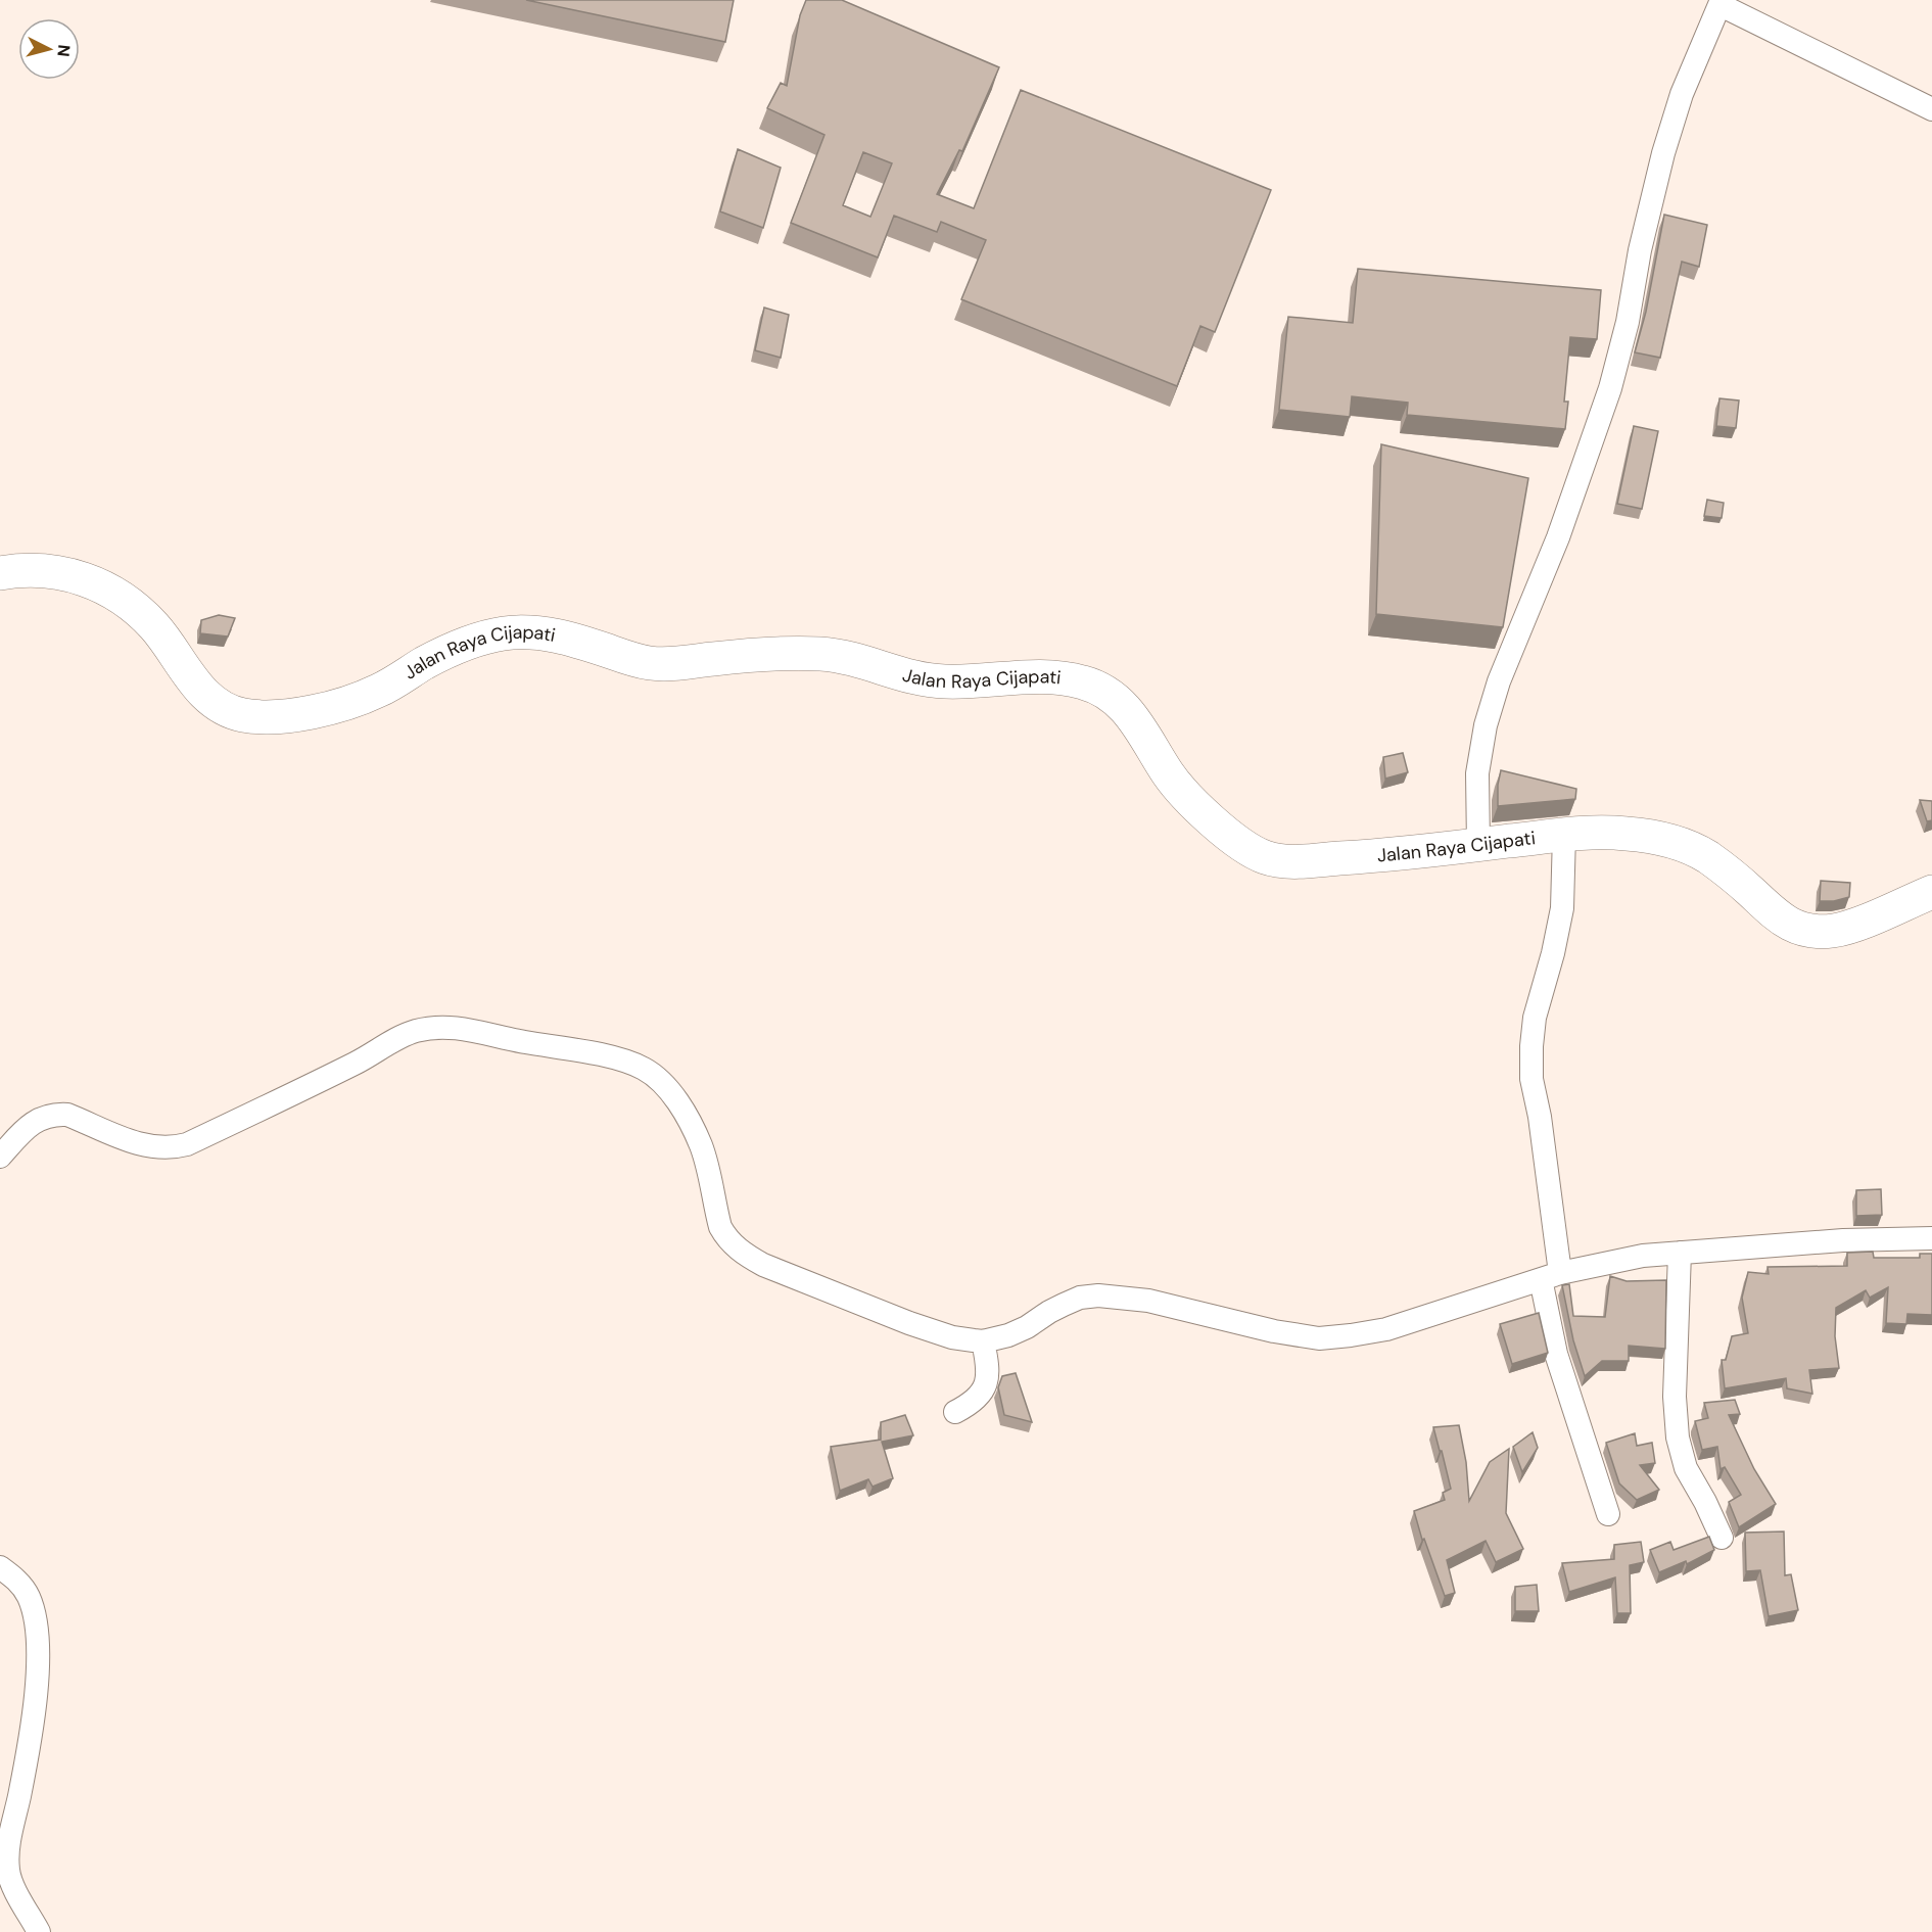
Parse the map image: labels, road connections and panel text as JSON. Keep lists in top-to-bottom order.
{
  "streets": {
    "main road": ["Jalan Raya Cijapati"]
  },
  "north": "right"
}
